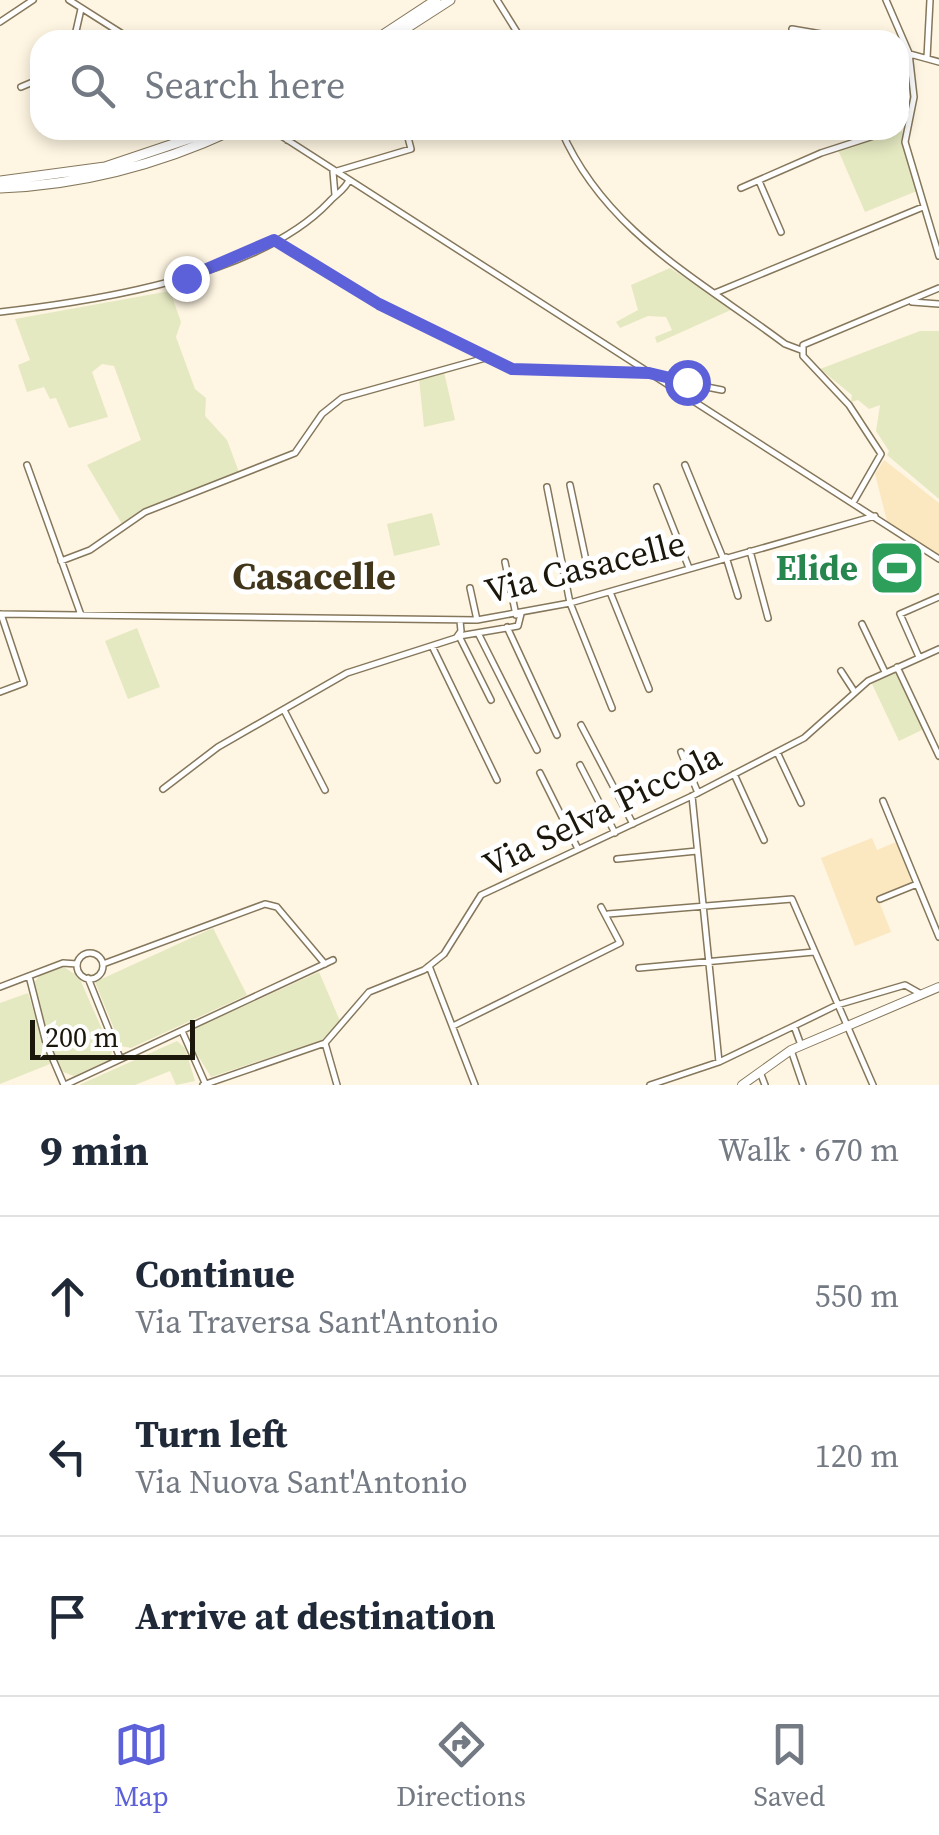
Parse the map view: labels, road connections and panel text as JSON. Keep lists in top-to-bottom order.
{
  "streets": {
    "street": ["Via Casacelle", "Via Selva Piccola"]
  },
  "districts": ["Casacelle"],
  "places": {
    "sports": ["Elide"]
  },
  "scale_bar": "200 m",
  "page": {
    "search": "Search here",
    "scale": "200 m",
    "heading": ["9 min", "Walk · 670 m"],
    "list": [
      ["Continue", "Via Traversa Sant'Antonio", "550 m"],
      ["Turn left", "Via Nuova Sant'Antonio", "120 m"],
      "Arrive at destination"
    ],
    "nav": ["Map", "Directions", "Saved"]
  }
}
